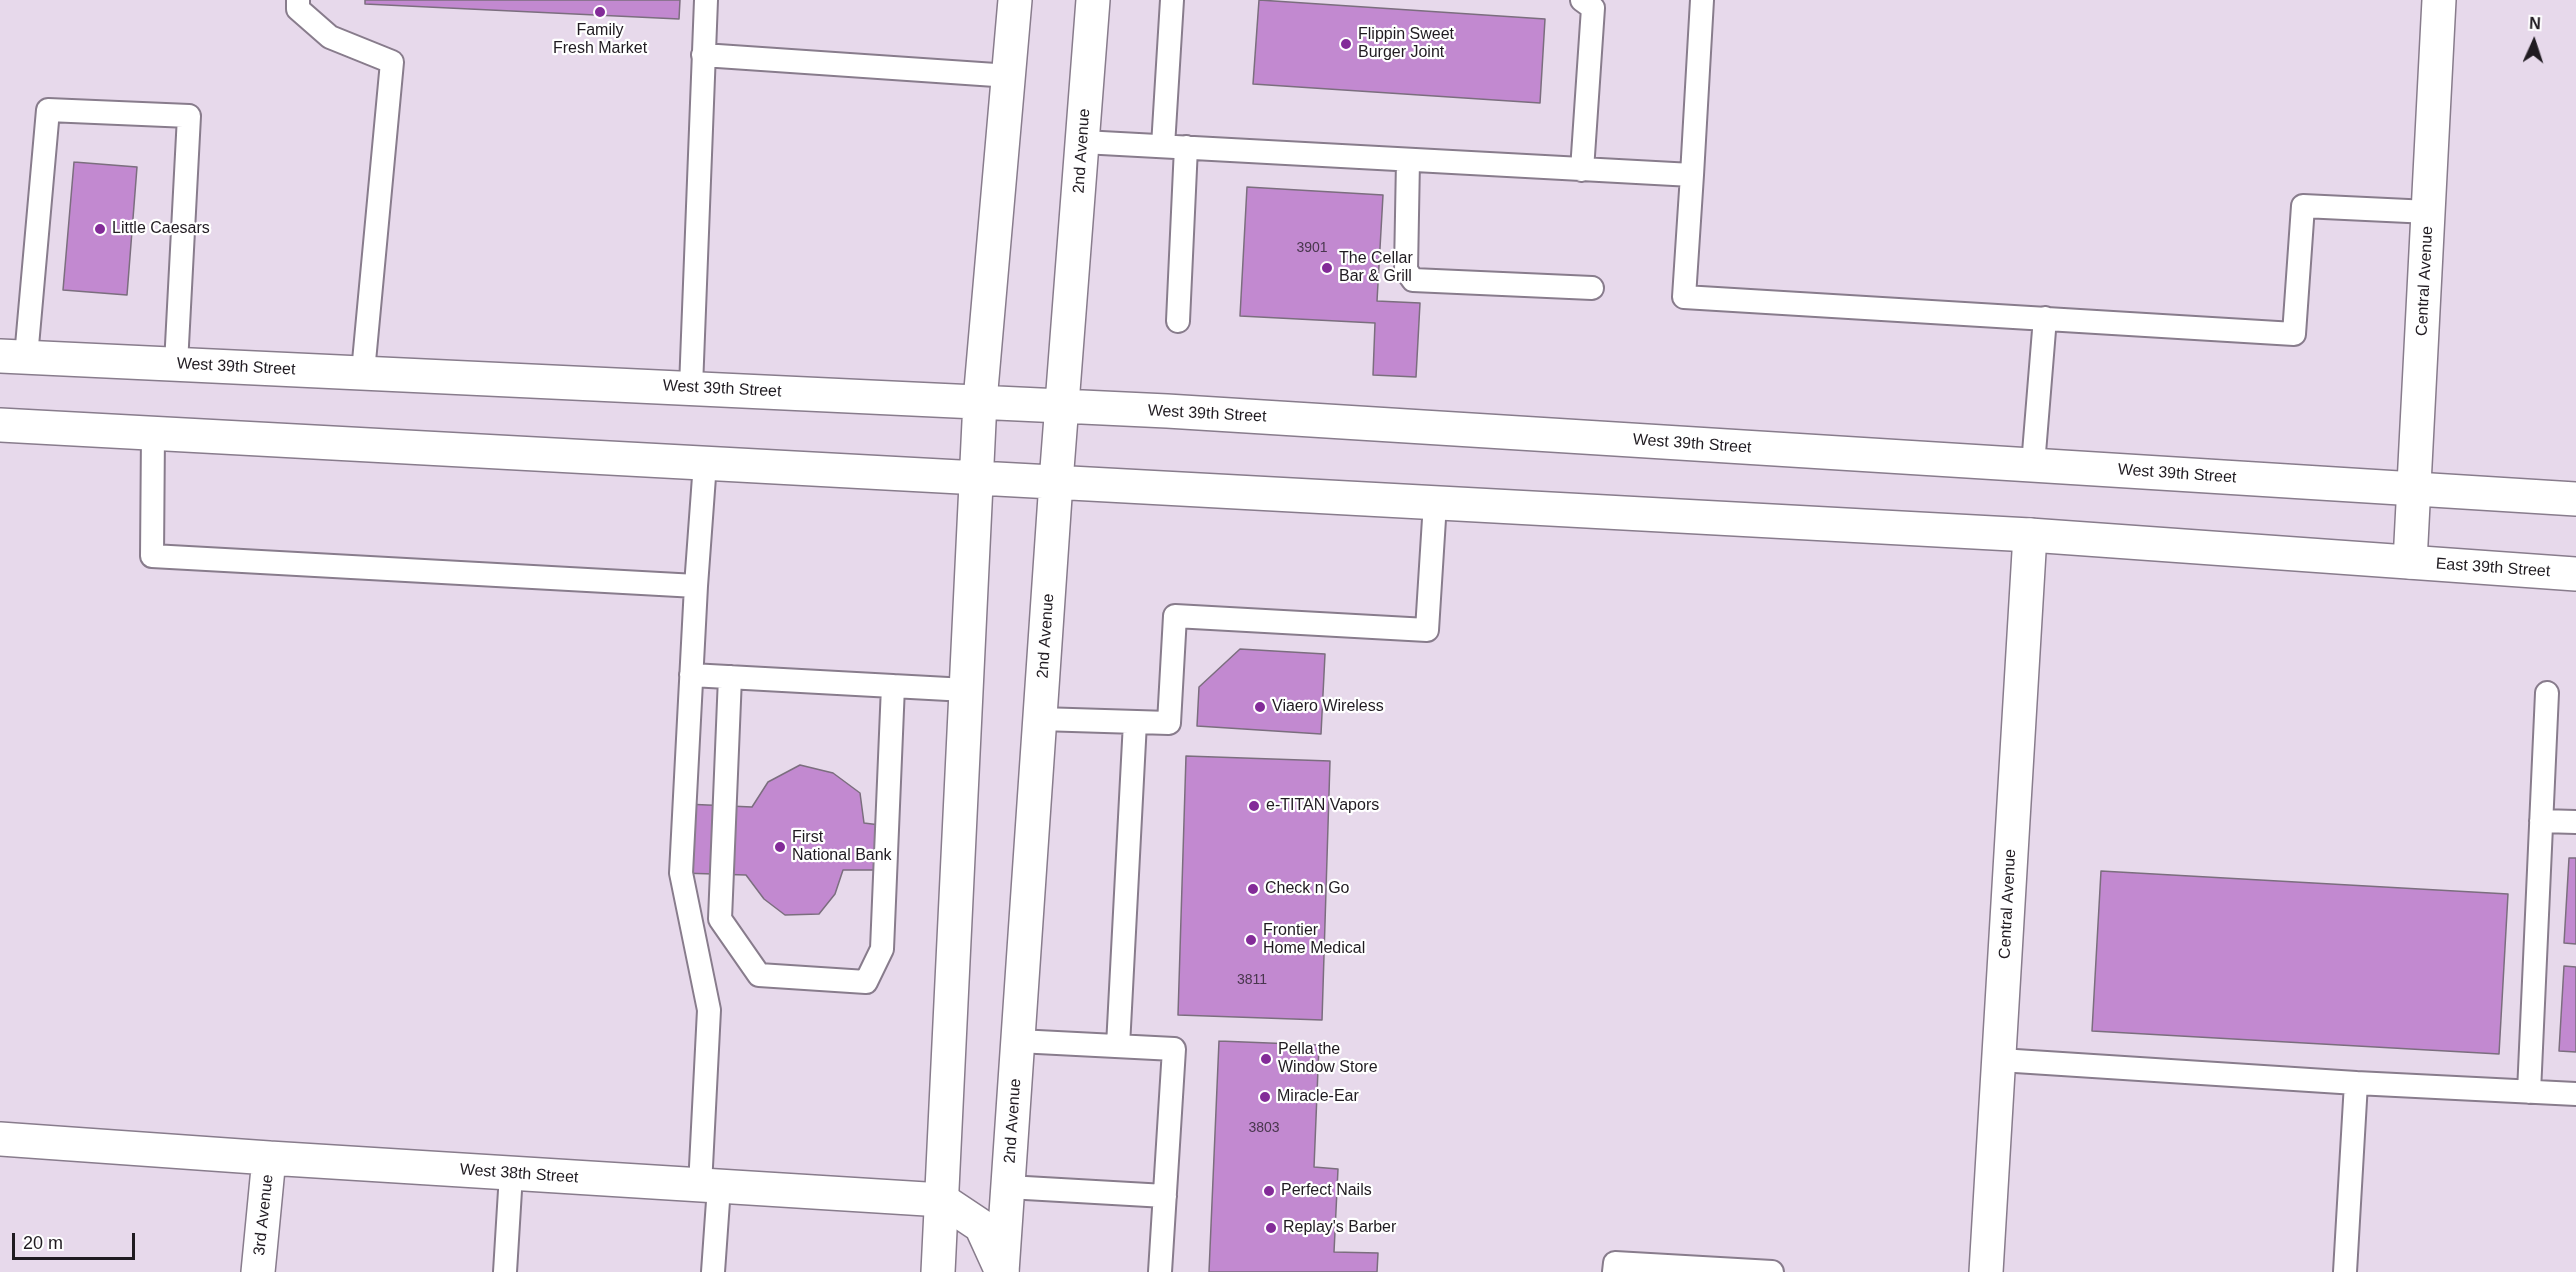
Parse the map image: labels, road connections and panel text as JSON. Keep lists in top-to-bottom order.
{
  "streets": {
    "main road": [
      "2nd Avenue",
      "Central Avenue",
      "West 39th Street",
      "East 39th Street",
      "West 38th Street",
      "3rd Avenue"
    ]
  },
  "crossings": [
    ["2nd Avenue", "West 39th Street"],
    ["Central Avenue", "West 39th Street"],
    ["Central Avenue", "East 39th Street"],
    ["West 38th Street", "3rd Avenue"]
  ],
  "places": [
    "Family Fresh Market",
    "Flippin Sweet Burger Joint",
    "Little Caesars",
    "The Cellar Bar & Grill",
    "Viaero Wireless",
    "e-TITAN Vapors",
    "First National Bank",
    "Check n Go",
    "Frontier Home Medical",
    "Pella the Window Store",
    "Miracle-Ear",
    "Perfect Nails",
    "Replay's Barber"
  ],
  "house_numbers": ["3901", "3811", "3803"],
  "scale_bar": "20 m",
  "north": "top"
}
